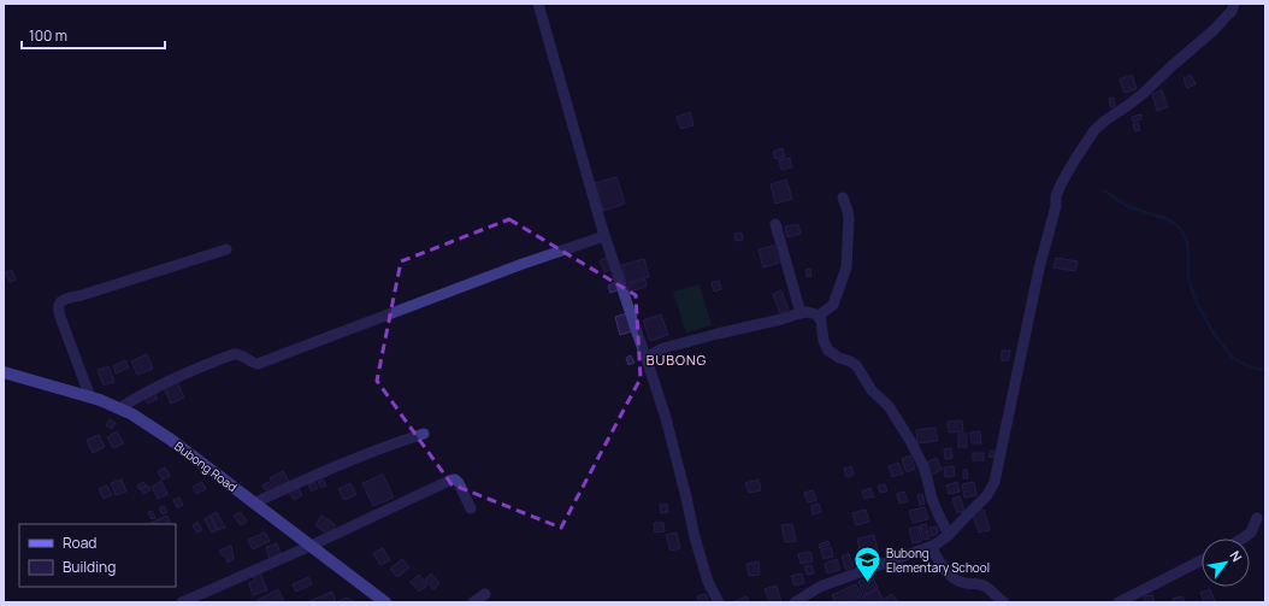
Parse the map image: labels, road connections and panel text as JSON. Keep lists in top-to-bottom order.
{
  "streets": {
    "main road": ["Bubong Road"]
  },
  "districts": ["BUBONG"],
  "places": {
    "school or university": ["Bubong Elementary School"]
  },
  "legend": ["Road", "Building"],
  "scale_bar": "100 m",
  "north": "top right"
}
